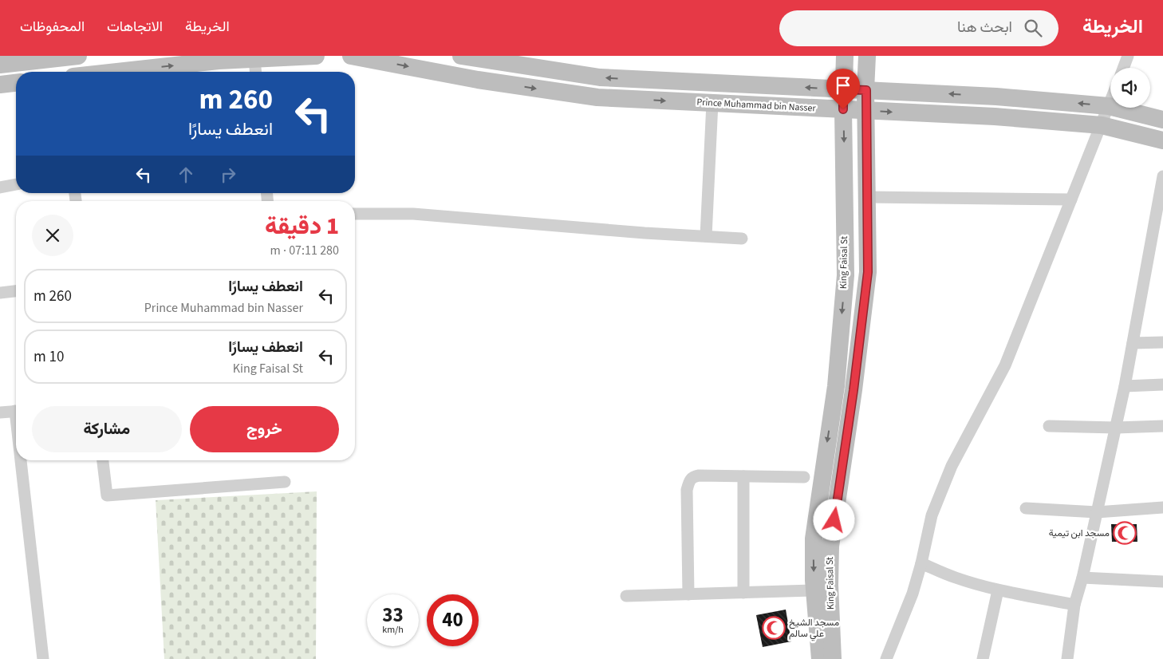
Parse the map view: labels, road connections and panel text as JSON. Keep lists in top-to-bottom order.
{
  "streets": {
    "main road": ["Prince Muhammad bin Nasser", "King Faisal St"]
  },
  "crossings": [
    ["Prince Muhammad bin Nasser", "King Faisal St"]
  ],
  "places": {
    "mosque": ["مسجد ابن تيمية", "مسجد الشيخ علي سالم"]
  },
  "page": {
    "header": "الخريطة",
    "search": "ابحث هنا",
    "nav": ["الخريطة", "الاتجاهات", "المحفوظات"],
    "turn": ["260 m", "انعطف يسارًا"],
    "heading": ["1 دقيقة", "280 m · 07:11"],
    "list": [
      {
        "name": "انعطف يسارًا",
        "note": "Prince Muhammad bin Nasser",
        "value": "260 m"
      },
      {
        "name": "انعطف يسارًا",
        "note": "King Faisal St",
        "value": "10 m"
      }
    ],
    "buttons": ["خروج", "مشاركة"],
    "speed": "33 km/h",
    "limit": "40"
  }
}
